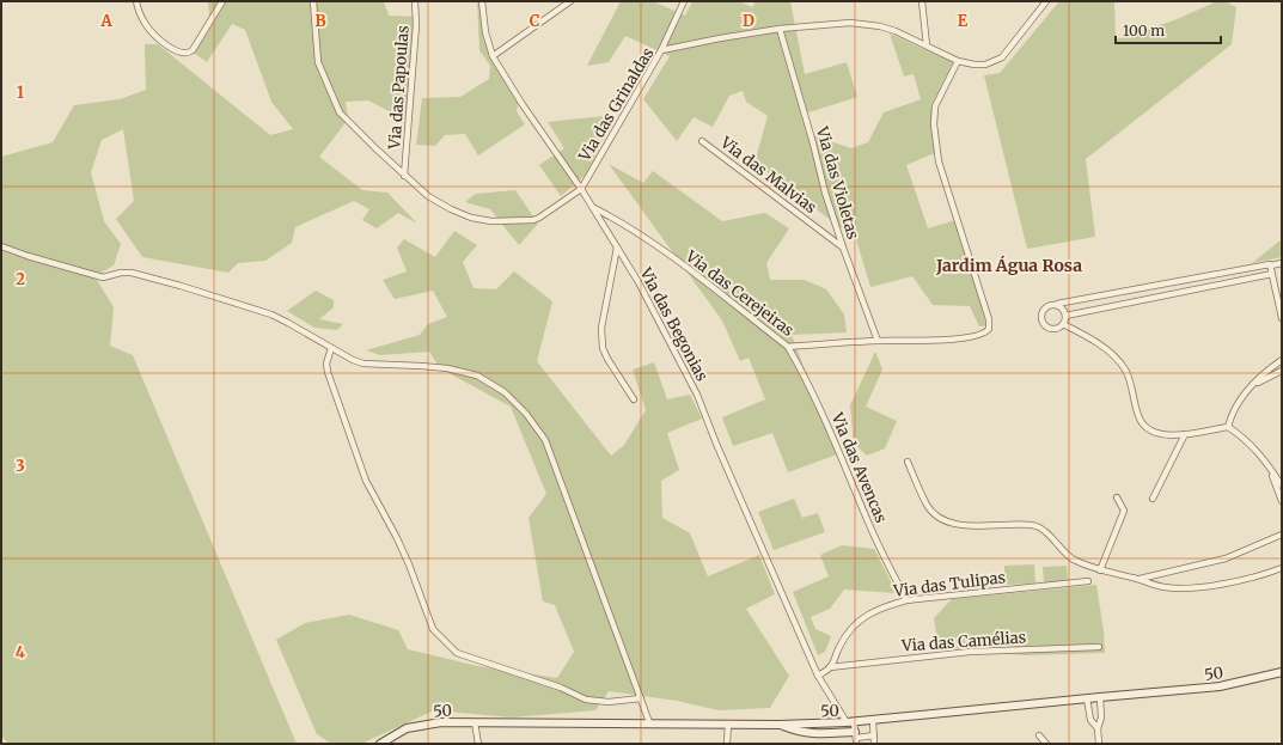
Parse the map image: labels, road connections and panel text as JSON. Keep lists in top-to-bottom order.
{
  "streets": {
    "main road": ["50"],
    "street": [
      "Via das Papoulas",
      "Via das Grinaldas",
      "Via das Malvias",
      "Via das Violetas",
      "Via das Cerejeiras",
      "Via das Begonias",
      "Via das Avencas",
      "Via das Tulipas",
      "Via das Camélias"
    ]
  },
  "crossings": [
    ["Via das Grinaldas", "Via das Violetas"],
    ["Via das Grinaldas", "Via das Cerejeiras"],
    ["Via das Grinaldas", "Via das Begonias"],
    ["Via das Malvias", "Via das Violetas"],
    ["Via das Violetas", "Via das Cerejeiras"],
    ["Via das Cerejeiras", "Via das Begonias"],
    ["Via das Cerejeiras", "Via das Avencas"],
    ["Via das Avencas", "Via das Tulipas"],
    ["Via das Tulipas", "Via das Camélias"]
  ],
  "districts": ["Jardim Água Rosa"],
  "scale_bar": "100 m",
  "grid": {
    "columns": [
      "A",
      "B",
      "C",
      "D",
      "E"
    ],
    "rows": [
      "1",
      "2",
      "3",
      "4"
    ]
  }
}
